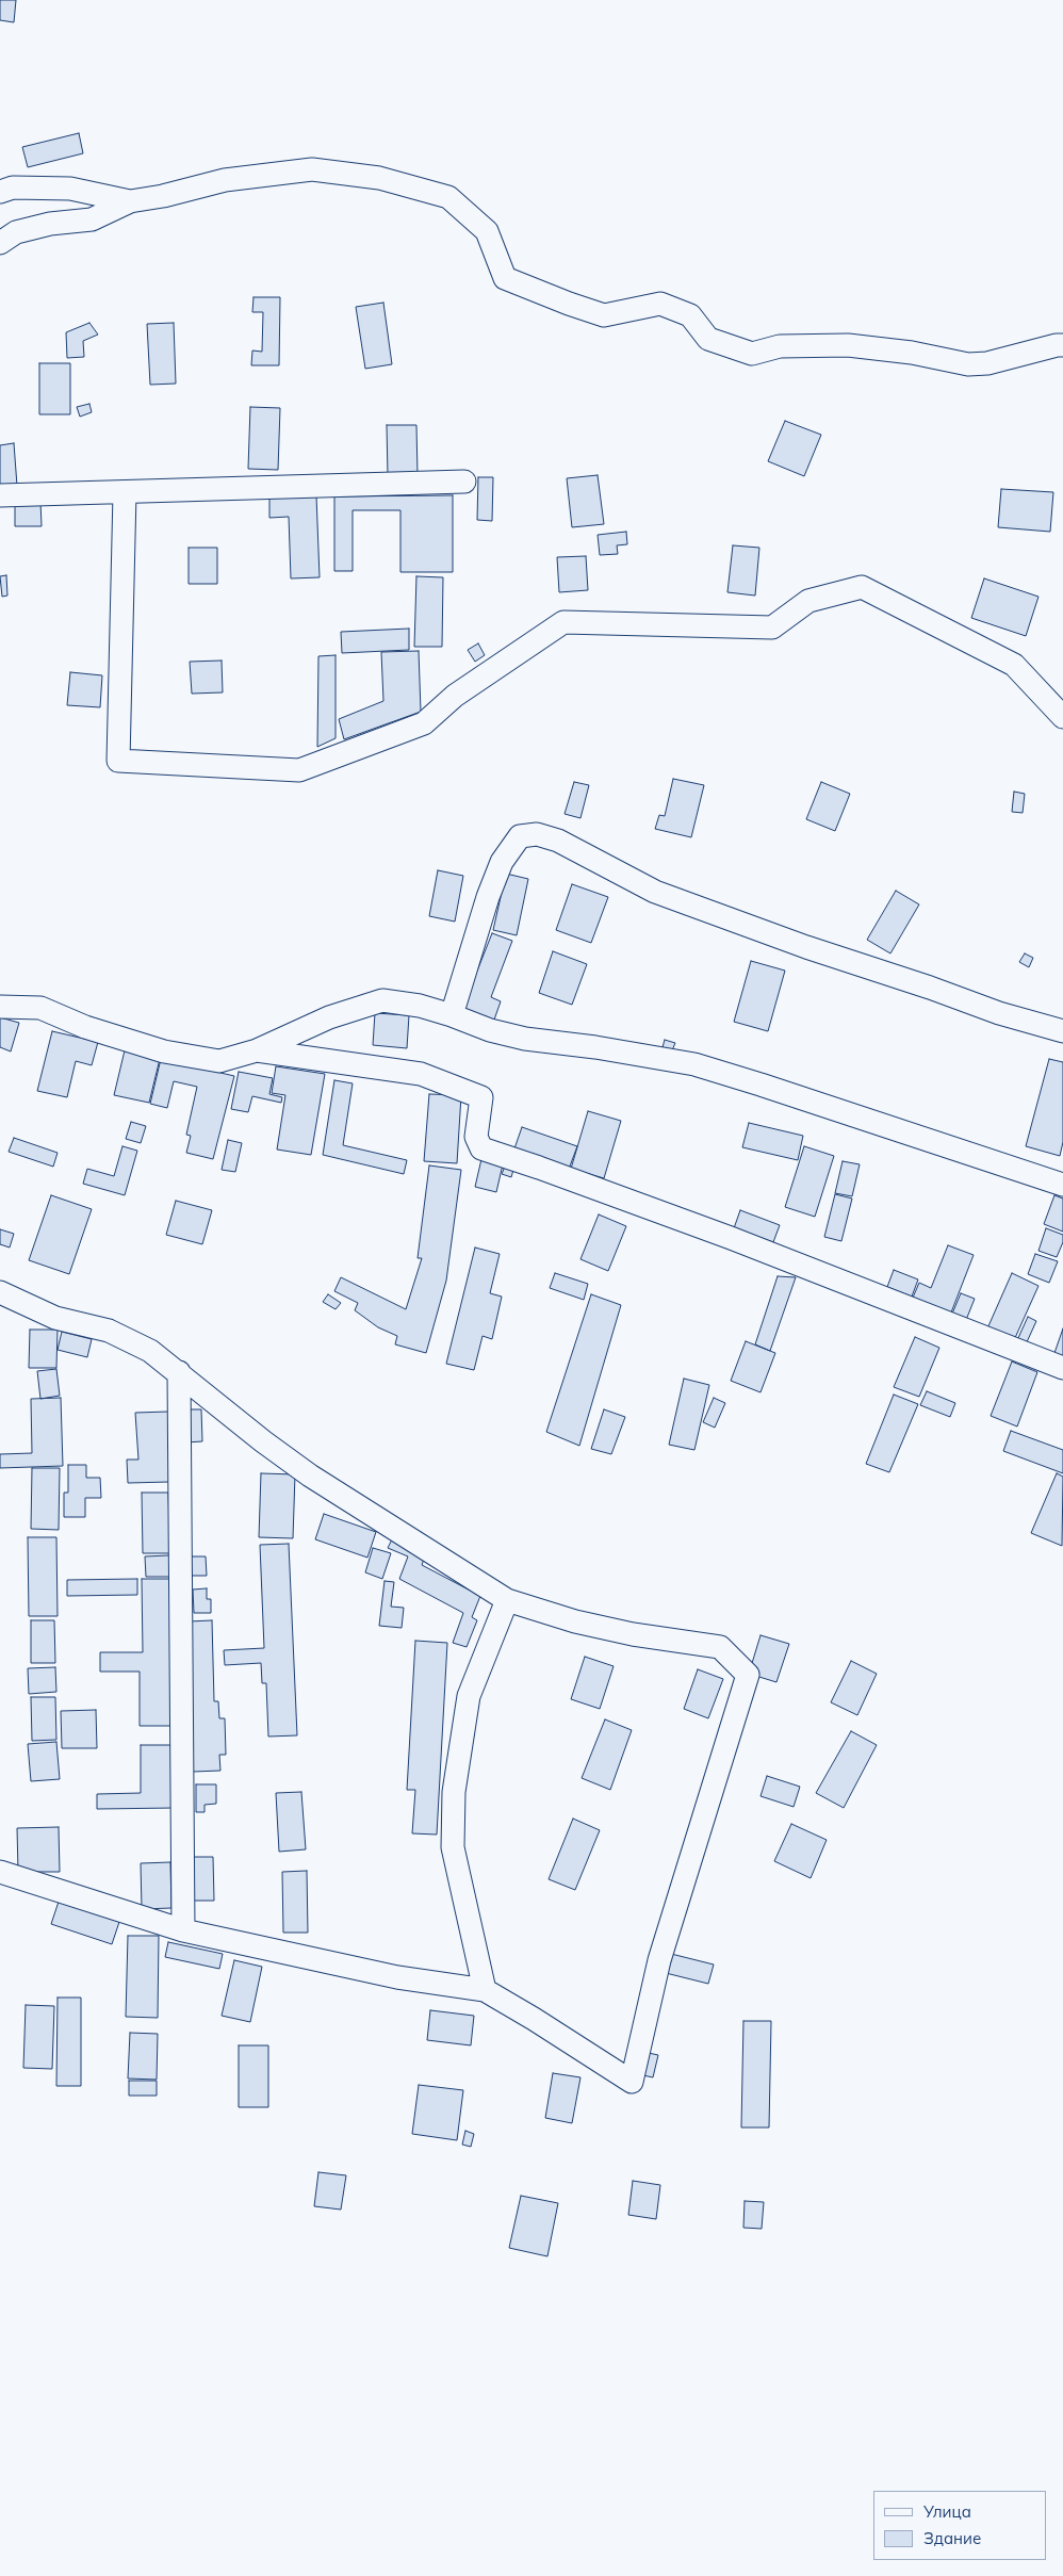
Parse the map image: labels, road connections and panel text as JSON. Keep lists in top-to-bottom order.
{
  "legend": ["Улица", "Здание"]
}
